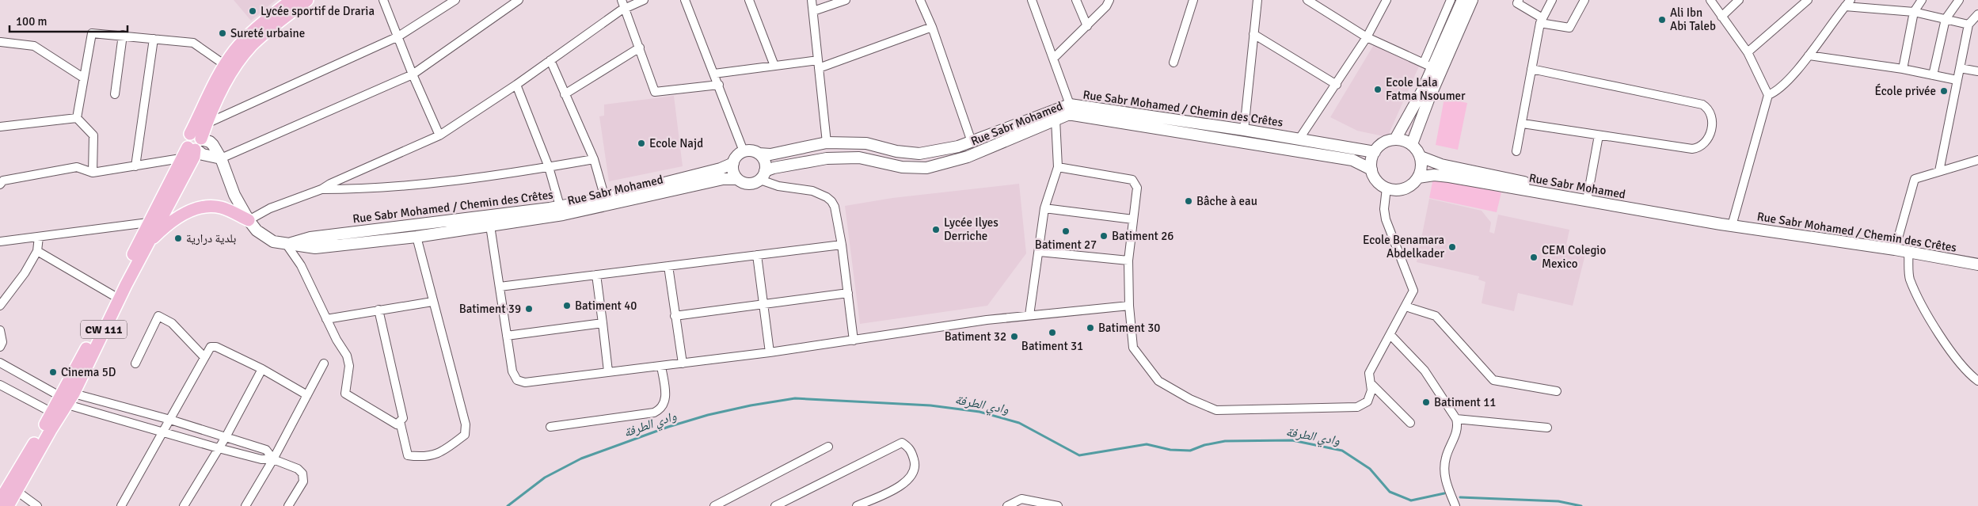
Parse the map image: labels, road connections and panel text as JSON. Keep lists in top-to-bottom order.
{
  "streets": {
    "main road": ["Rue Sabr Mohamed / Chemin des Crêtes", "Rue Sabr Mohamed", "CW 111"]
  },
  "crossings": [
    ["Rue Sabr Mohamed / Chemin des Crêtes", "Rue Sabr Mohamed"]
  ],
  "water": ["وادي الطرفة"],
  "places": [
    "Lycée sportif de Draria",
    "Ali Ibn Abi Taleb",
    "Sureté urbaine",
    "Ecole Lala Fatma Nsoumer",
    "École privée",
    "Ecole Najd",
    "Bâche à eau",
    "Lycée Ilyes Derriche",
    "Batiment 27",
    "Batiment 26",
    "بلدية درارية",
    "Ecole Benamara Abdelkader",
    "CEM Colegio Mexico",
    "Batiment 40",
    "Batiment 39",
    "Batiment 30",
    "Batiment 31",
    "Batiment 32",
    "Cinema 5D",
    "Batiment 11"
  ],
  "scale_bar": "100 m"
}
